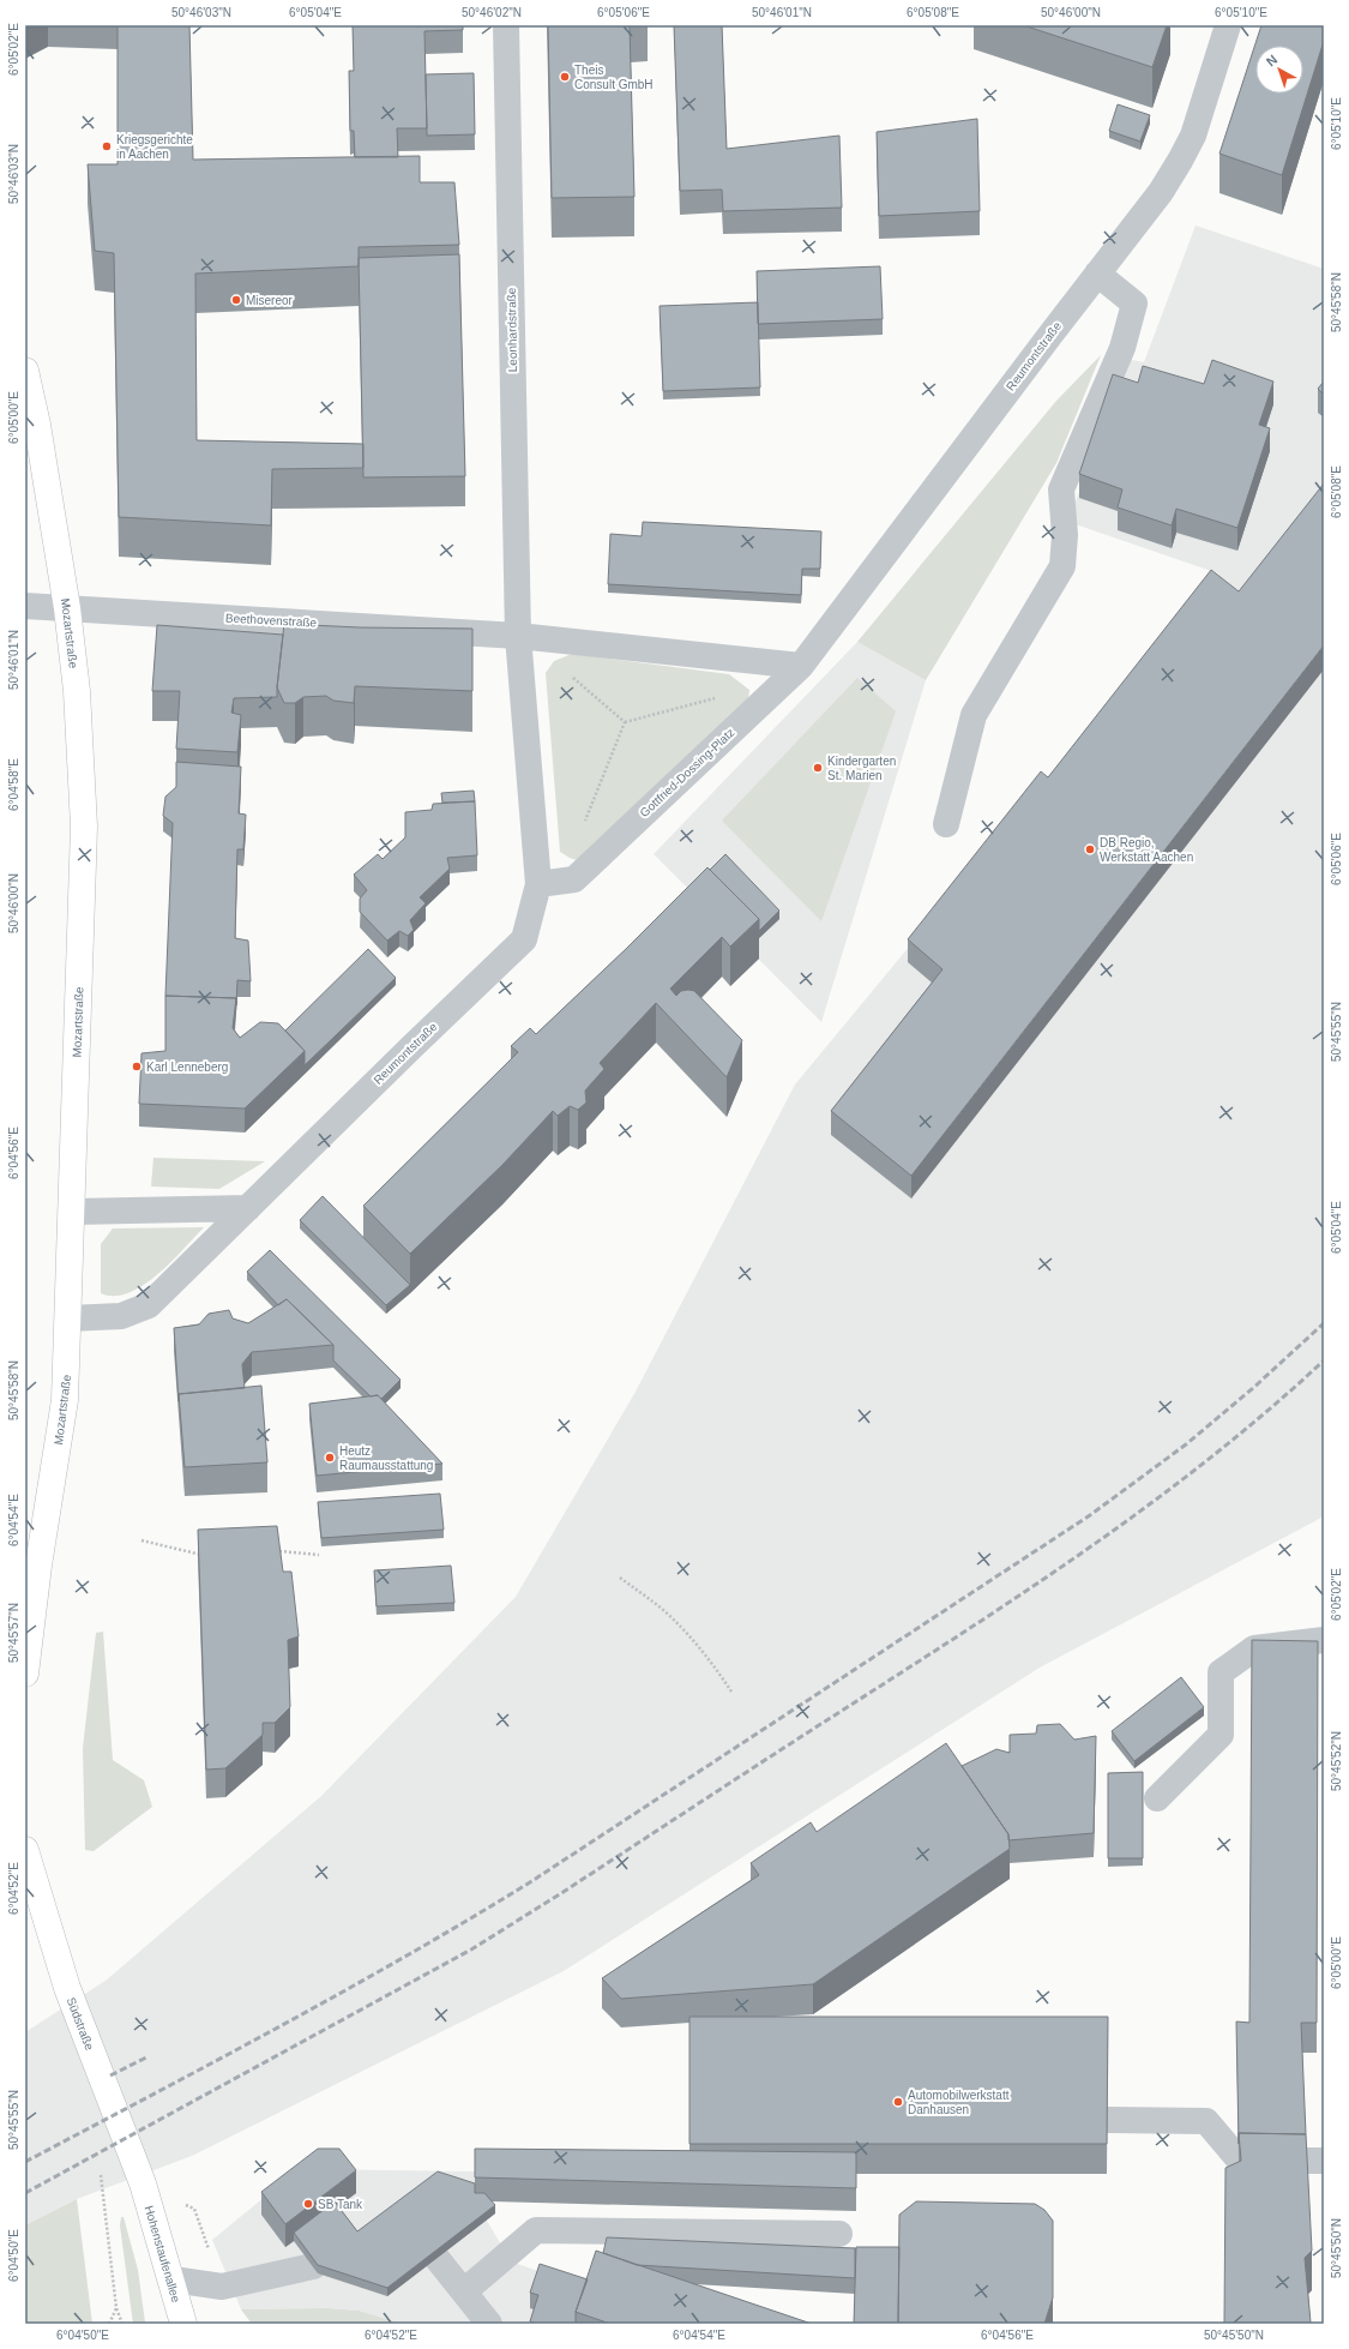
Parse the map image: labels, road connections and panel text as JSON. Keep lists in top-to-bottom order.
{
  "streets": {
    "main road": ["Mozartstraße", "Südstraße", "Hohenstaufenallee"],
    "street": [
      "Leonhardstraße",
      "Reumontstraße",
      "Beethovenstraße",
      "Gottfried-Dossing-Platz"
    ]
  },
  "crossings": [
    ["Leonhardstraße", "Beethovenstraße"],
    ["Reumontstraße", "Mozartstraße"],
    ["Reumontstraße", "Gottfried-Dossing-Platz"],
    ["Beethovenstraße", "Mozartstraße"],
    ["Südstraße", "Hohenstaufenallee"]
  ],
  "places": [
    "Theis Consult GmbH",
    "Kriegsgerichte in Aachen",
    "Misereor",
    "Kindergarten St. Marien",
    "DB Regio, Werkstatt Aachen",
    "Karl Lenneberg",
    "Heutz Raumausstattung",
    "Automobilwerkstatt Danhausen",
    "SB Tank"
  ],
  "north": "top left",
  "coordinates": [
    "50°46'03\"N",
    "6°05'04\"E",
    "50°46'02\"N",
    "6°05'06\"E",
    "50°46'01\"N",
    "6°05'08\"E",
    "50°46'00\"N",
    "6°05'10\"E",
    "6°05'02\"E",
    "50°45'58\"N",
    "6°05'00\"E",
    "6°04'58\"E",
    "50°45'55\"N",
    "6°04'56\"E",
    "6°04'54\"E",
    "50°45'57\"N",
    "50°45'52\"N",
    "6°04'52\"E",
    "50°45'50\"N",
    "6°04'50\"E"
  ]
}
